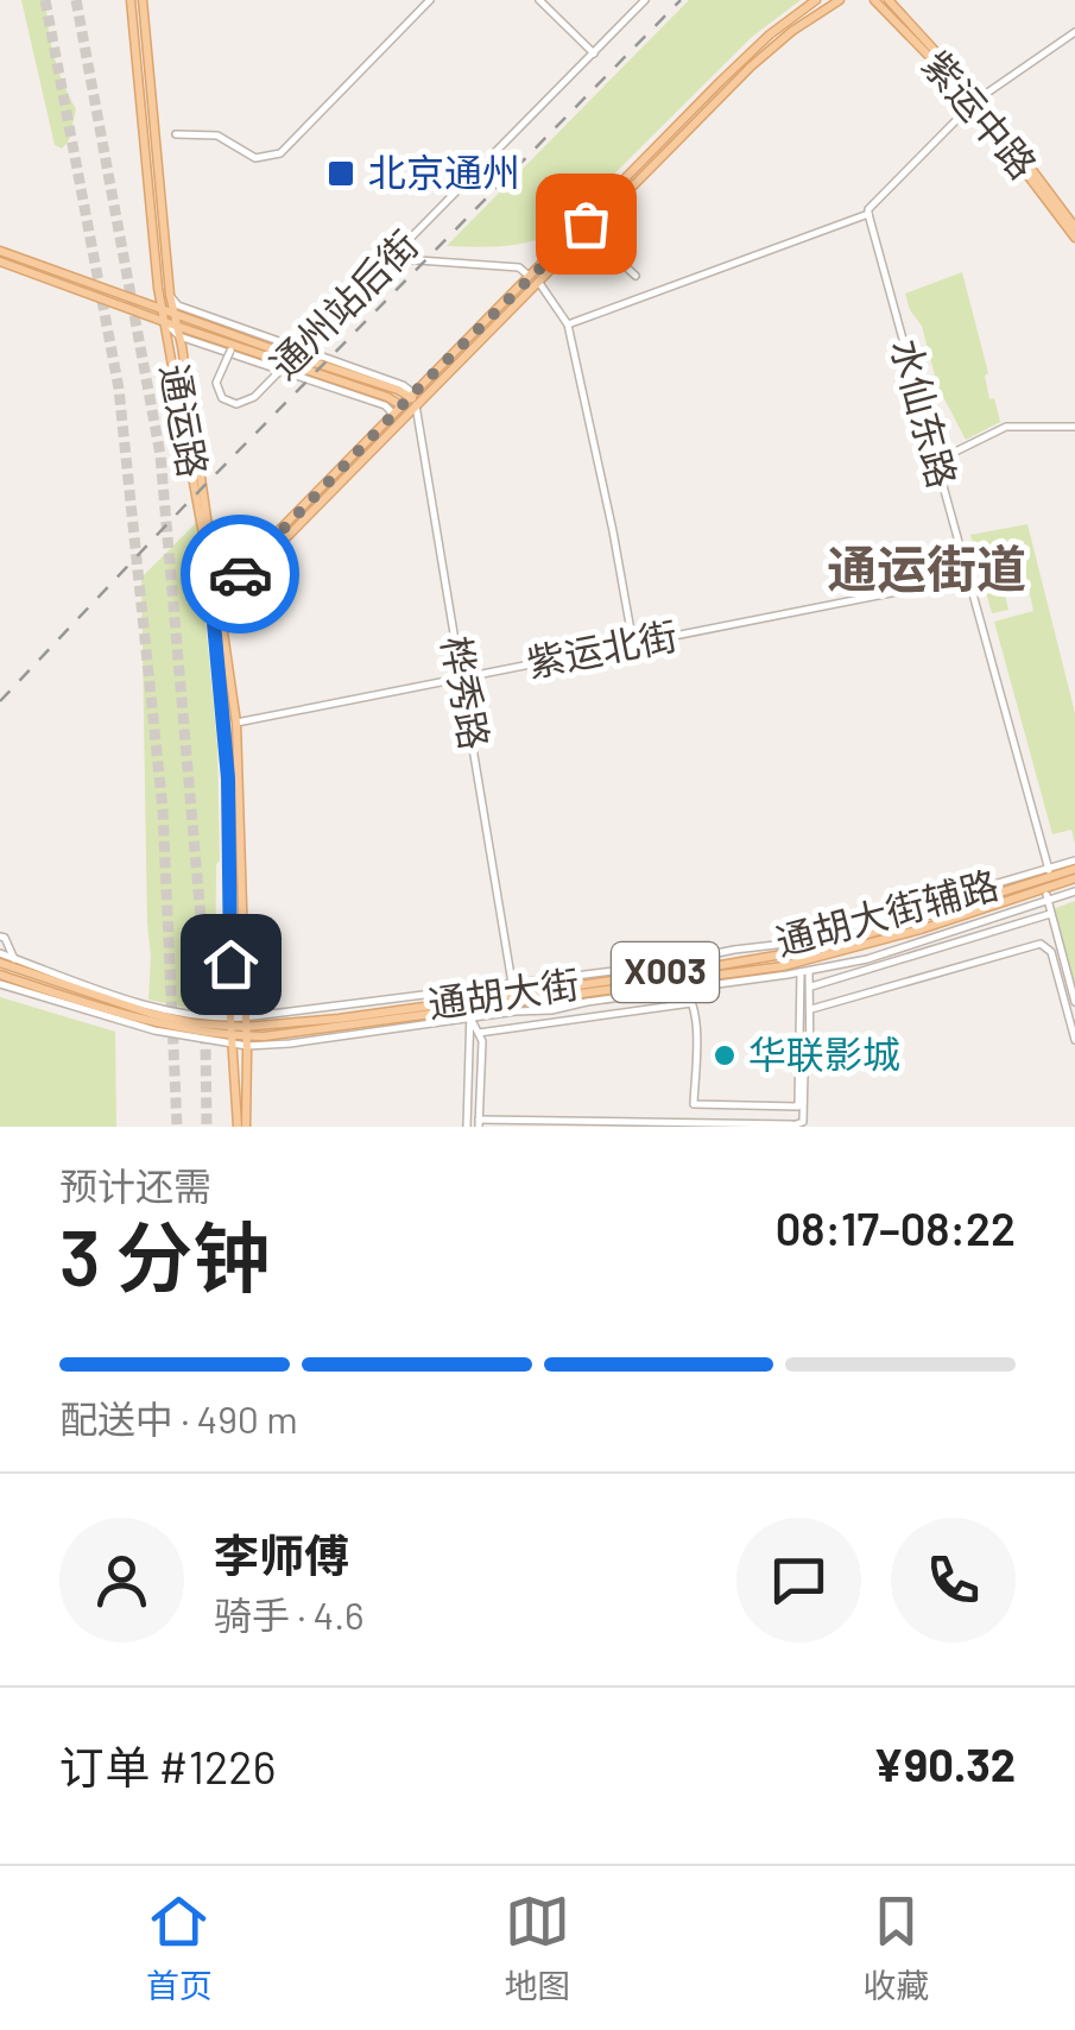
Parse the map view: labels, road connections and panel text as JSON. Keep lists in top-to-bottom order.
{
  "streets": {
    "main road": [
      "紫运中路",
      "通运路",
      "X003",
      "通胡大街"
    ],
    "street": [
      "通州站后街",
      "水仙东路",
      "紫运北街",
      "桦秀路",
      "通胡大街辅路"
    ]
  },
  "crossings": [
    ["水仙东路", "紫运北街"],
    ["水仙东路", "通胡大街辅路"],
    ["水仙东路", "通胡大街"],
    ["通运路", "紫运北街"],
    ["通运路", "通胡大街辅路"],
    ["通运路", "通胡大街"],
    ["紫运北街", "桦秀路"],
    ["桦秀路", "通胡大街辅路"],
    ["通胡大街辅路", "通胡大街"]
  ],
  "districts": ["通运街道"],
  "places": {
    "transit": ["北京通州"],
    "other": ["华联影城"]
  },
  "page": {
    "heading": ["3 分钟", "预计还需", "08:17–08:22"],
    "panel": [
      "李师傅",
      "骑手 · 4.6",
      "订单 #1226",
      "¥90.32"
    ],
    "bar": "配送中 · 490 m",
    "tabs": ["首页", "地图", "收藏"]
  }
}
